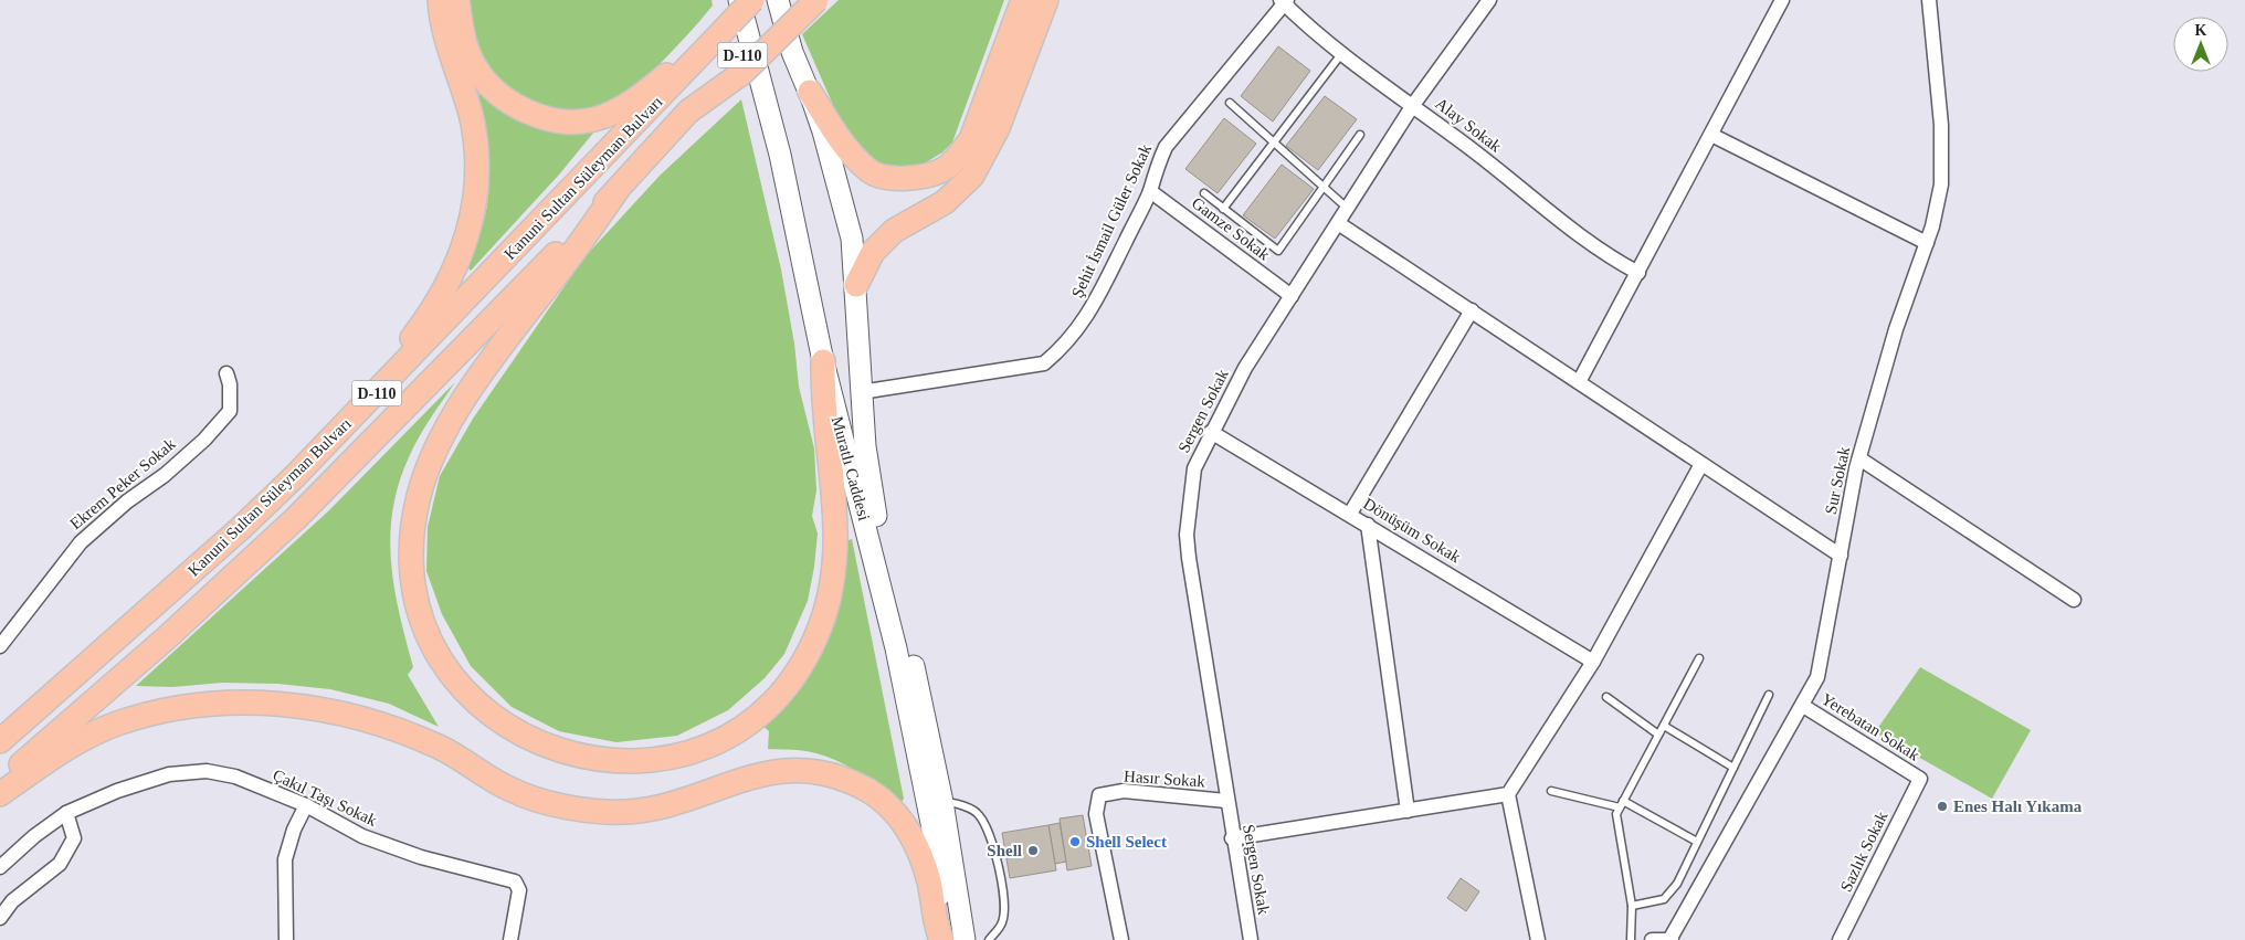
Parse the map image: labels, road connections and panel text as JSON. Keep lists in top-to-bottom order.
{
  "streets": {
    "highway": ["D-110", "Kanuni Sultan Süleyman Bulvarı"],
    "main road": ["Muratlı Caddesi"],
    "street": [
      "Alay Sokak",
      "Şehit İsmail Güler Sokak",
      "Gamze Sokak",
      "Sergen Sokak",
      "Sur Sokak",
      "Ekrem Peker Sokak",
      "Dönüşüm Sokak",
      "Yerebatan Sokak",
      "Hasır Sokak",
      "Çakıl Taşı Sokak",
      "Sazlık Sokak"
    ]
  },
  "crossings": [
    ["D-110", "Kanuni Sultan Süleyman Bulvarı"],
    ["Alay Sokak", "Şehit İsmail Güler Sokak"],
    ["Alay Sokak", "Sergen Sokak"],
    ["Şehit İsmail Güler Sokak", "Gamze Sokak"],
    ["Şehit İsmail Güler Sokak", "Muratlı Caddesi"],
    ["Gamze Sokak", "Sergen Sokak"],
    ["Sergen Sokak", "Dönüşüm Sokak"],
    ["Sergen Sokak", "Hasır Sokak"],
    ["Sur Sokak", "Yerebatan Sokak"],
    ["Yerebatan Sokak", "Sazlık Sokak"]
  ],
  "places": ["Enes Halı Yıkama", "Shell Select", "Shell"],
  "north": "top"
}
